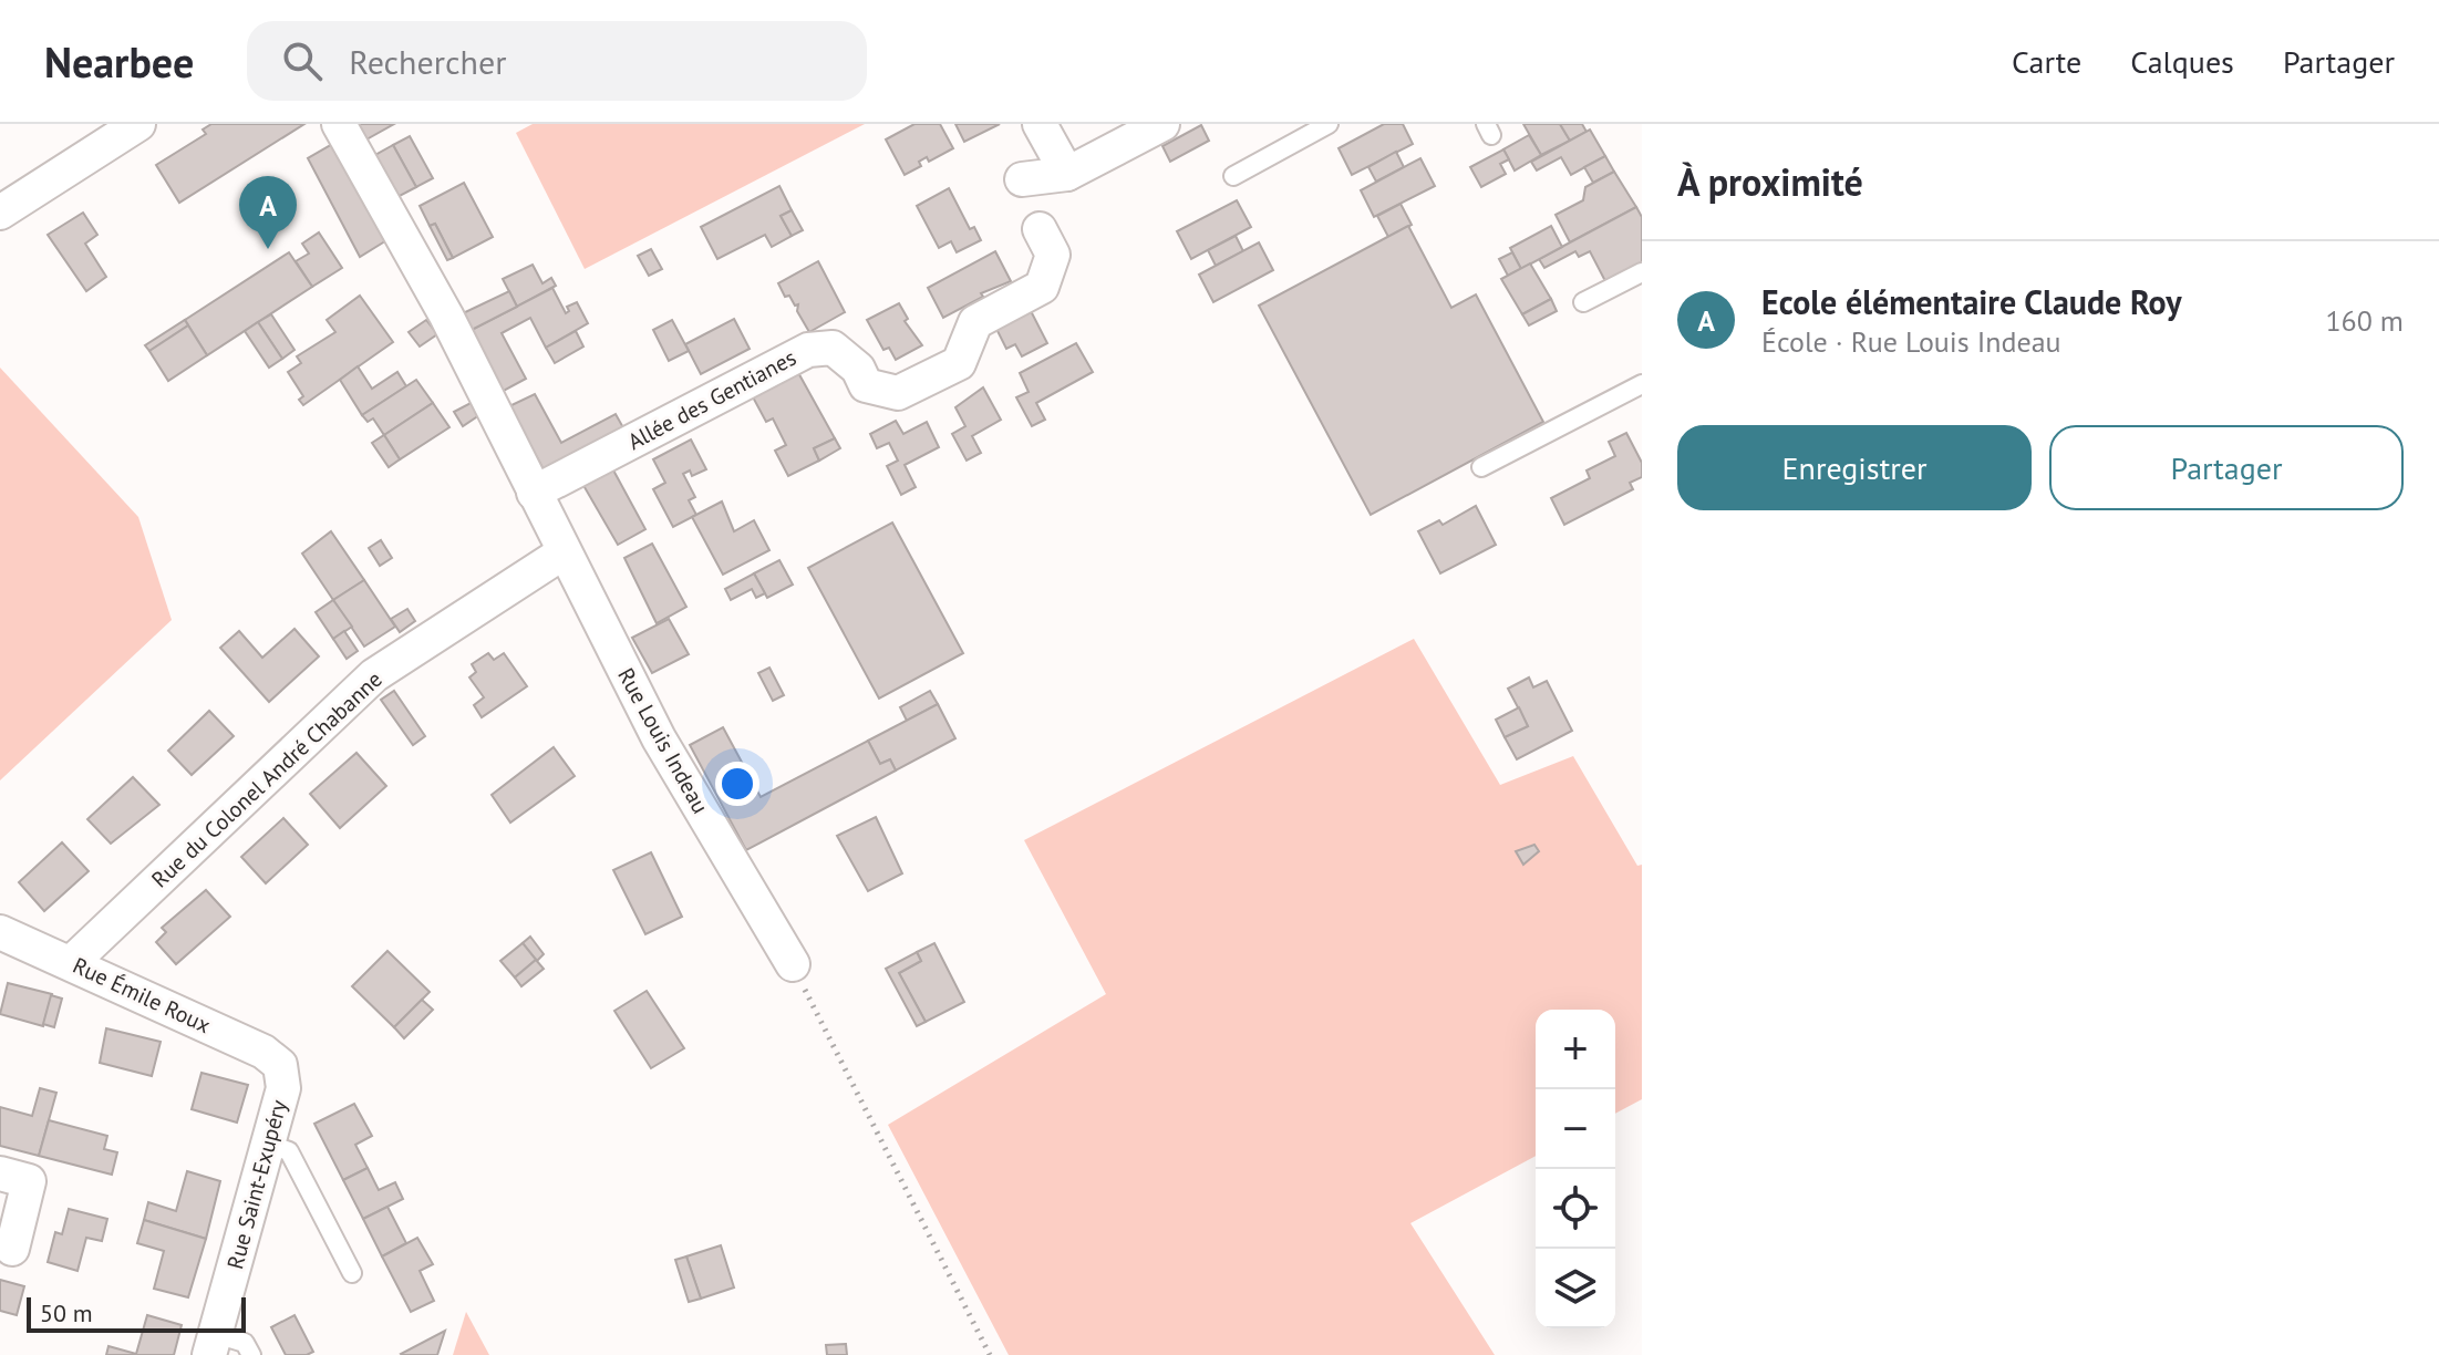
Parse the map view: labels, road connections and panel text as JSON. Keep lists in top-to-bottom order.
{
  "streets": {
    "street": [
      "Allée des Gentianes",
      "Rue Louis Indeau",
      "Rue du Colonel André Chabanne",
      "Rue Émile Roux",
      "Rue Saint-Exupéry"
    ]
  },
  "crossings": [
    ["Allée des Gentianes", "Rue Louis Indeau"],
    ["Rue Louis Indeau", "Rue du Colonel André Chabanne"],
    ["Rue du Colonel André Chabanne", "Rue Émile Roux"],
    ["Rue Émile Roux", "Rue Saint-Exupéry"]
  ],
  "scale_bar": "50 m",
  "page": {
    "header": "Nearbee",
    "search": "Rechercher",
    "nav": ["Carte", "Calques", "Partager"],
    "heading": "À proximité",
    "pins": "A",
    "list": [
      {
        "mark": "A",
        "name": "Ecole élémentaire Claude Roy",
        "note": "École · Rue Louis Indeau",
        "value": "160 m"
      }
    ],
    "buttons": ["Enregistrer", "Partager"],
    "map_buttons": ["+", "−"],
    "scale": "50 m"
  }
}
